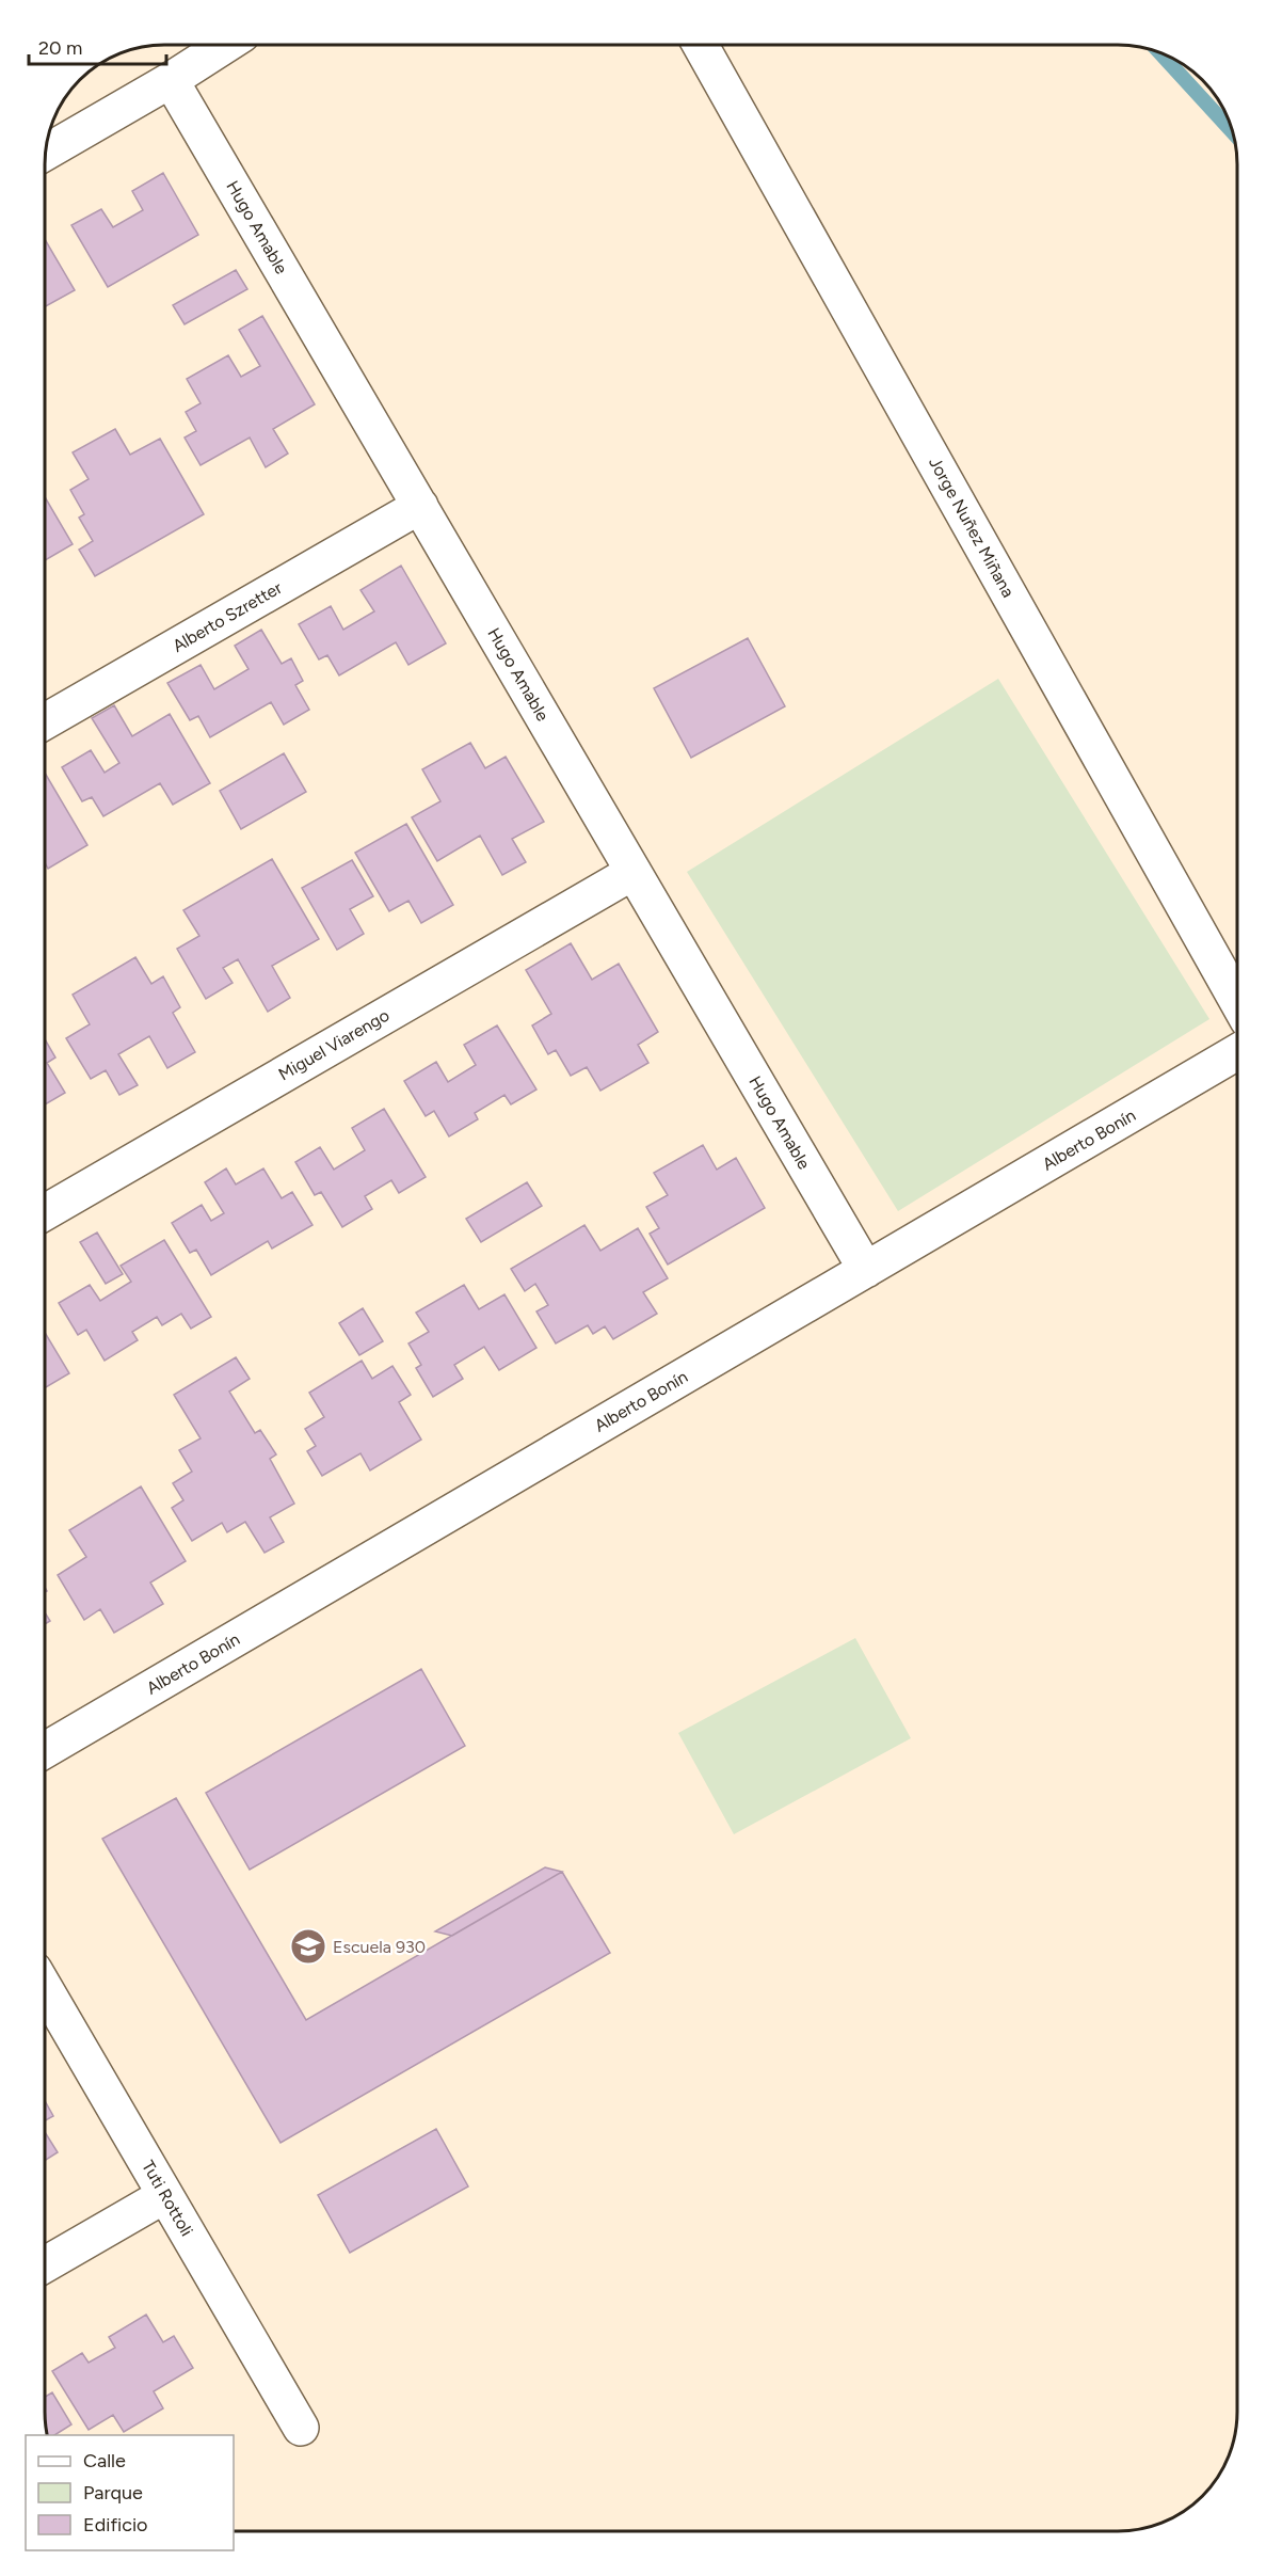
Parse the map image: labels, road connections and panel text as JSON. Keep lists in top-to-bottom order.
{
  "streets": {
    "street": [
      "Hugo Amable",
      "Jorge Nuñez Miñana",
      "Alberto Szretter",
      "Miguel Viarengo",
      "Alberto Bonín",
      "Tuti Rottoli"
    ]
  },
  "crossings": [
    ["Hugo Amable", "Alberto Szretter"],
    ["Hugo Amable", "Miguel Viarengo"],
    ["Hugo Amable", "Alberto Bonín"]
  ],
  "places": {
    "school or university": ["Escuela 930"]
  },
  "legend": ["Calle", "Parque", "Edificio"],
  "scale_bar": "20 m"
}
